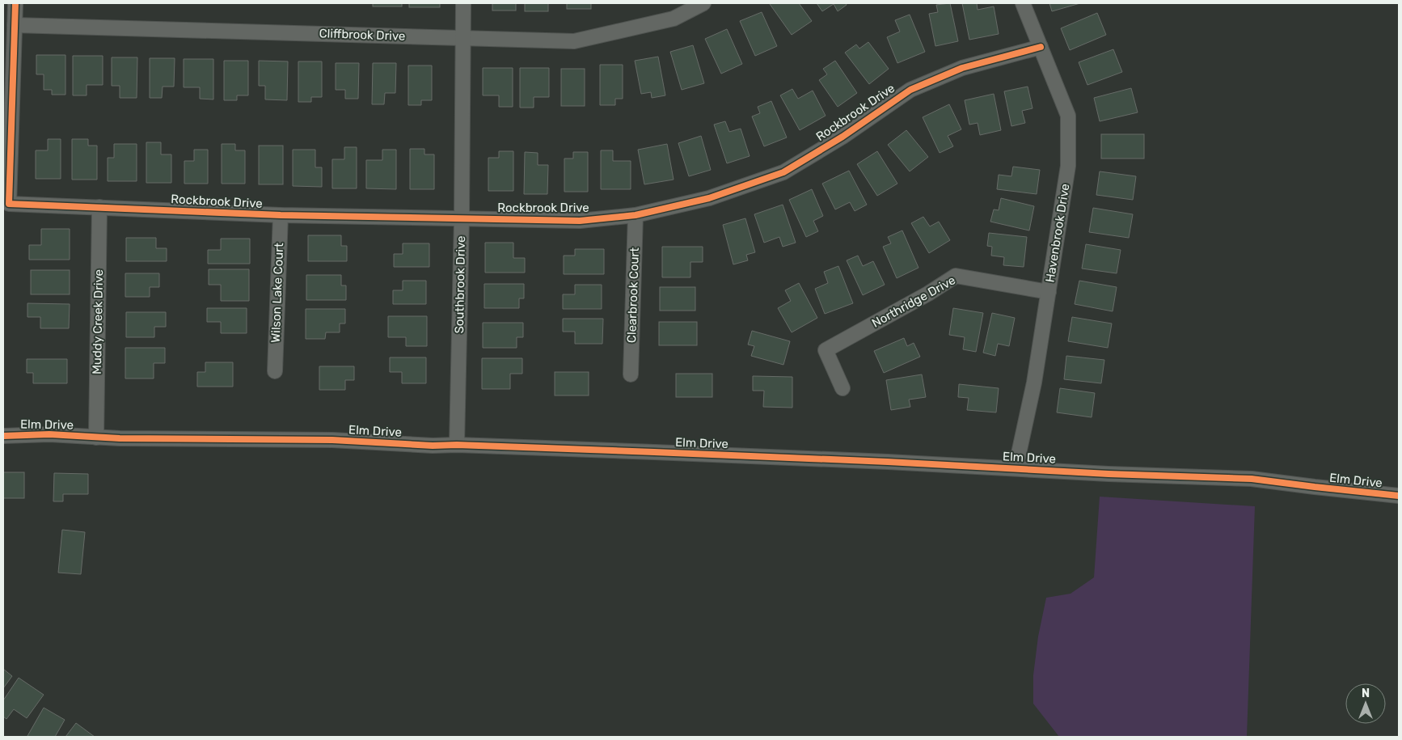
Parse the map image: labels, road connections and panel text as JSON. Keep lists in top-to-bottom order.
{
  "streets": {
    "street": [
      "Cliffbrook Drive",
      "Rockbrook Drive",
      "Havenbrook Drive",
      "Southbrook Drive",
      "Wilson Lake Court",
      "Clearbrook Court",
      "Northridge Drive",
      "Muddy Creek Drive",
      "Elm Drive"
    ]
  },
  "crossings": [
    ["Cliffbrook Drive", "Rockbrook Drive"],
    ["Cliffbrook Drive", "Southbrook Drive"],
    ["Rockbrook Drive", "Havenbrook Drive"],
    ["Rockbrook Drive", "Southbrook Drive"],
    ["Rockbrook Drive", "Wilson Lake Court"],
    ["Rockbrook Drive", "Clearbrook Court"],
    ["Rockbrook Drive", "Muddy Creek Drive"],
    ["Havenbrook Drive", "Northridge Drive"],
    ["Havenbrook Drive", "Elm Drive"],
    ["Southbrook Drive", "Elm Drive"],
    ["Muddy Creek Drive", "Elm Drive"]
  ],
  "north": "top"
}
